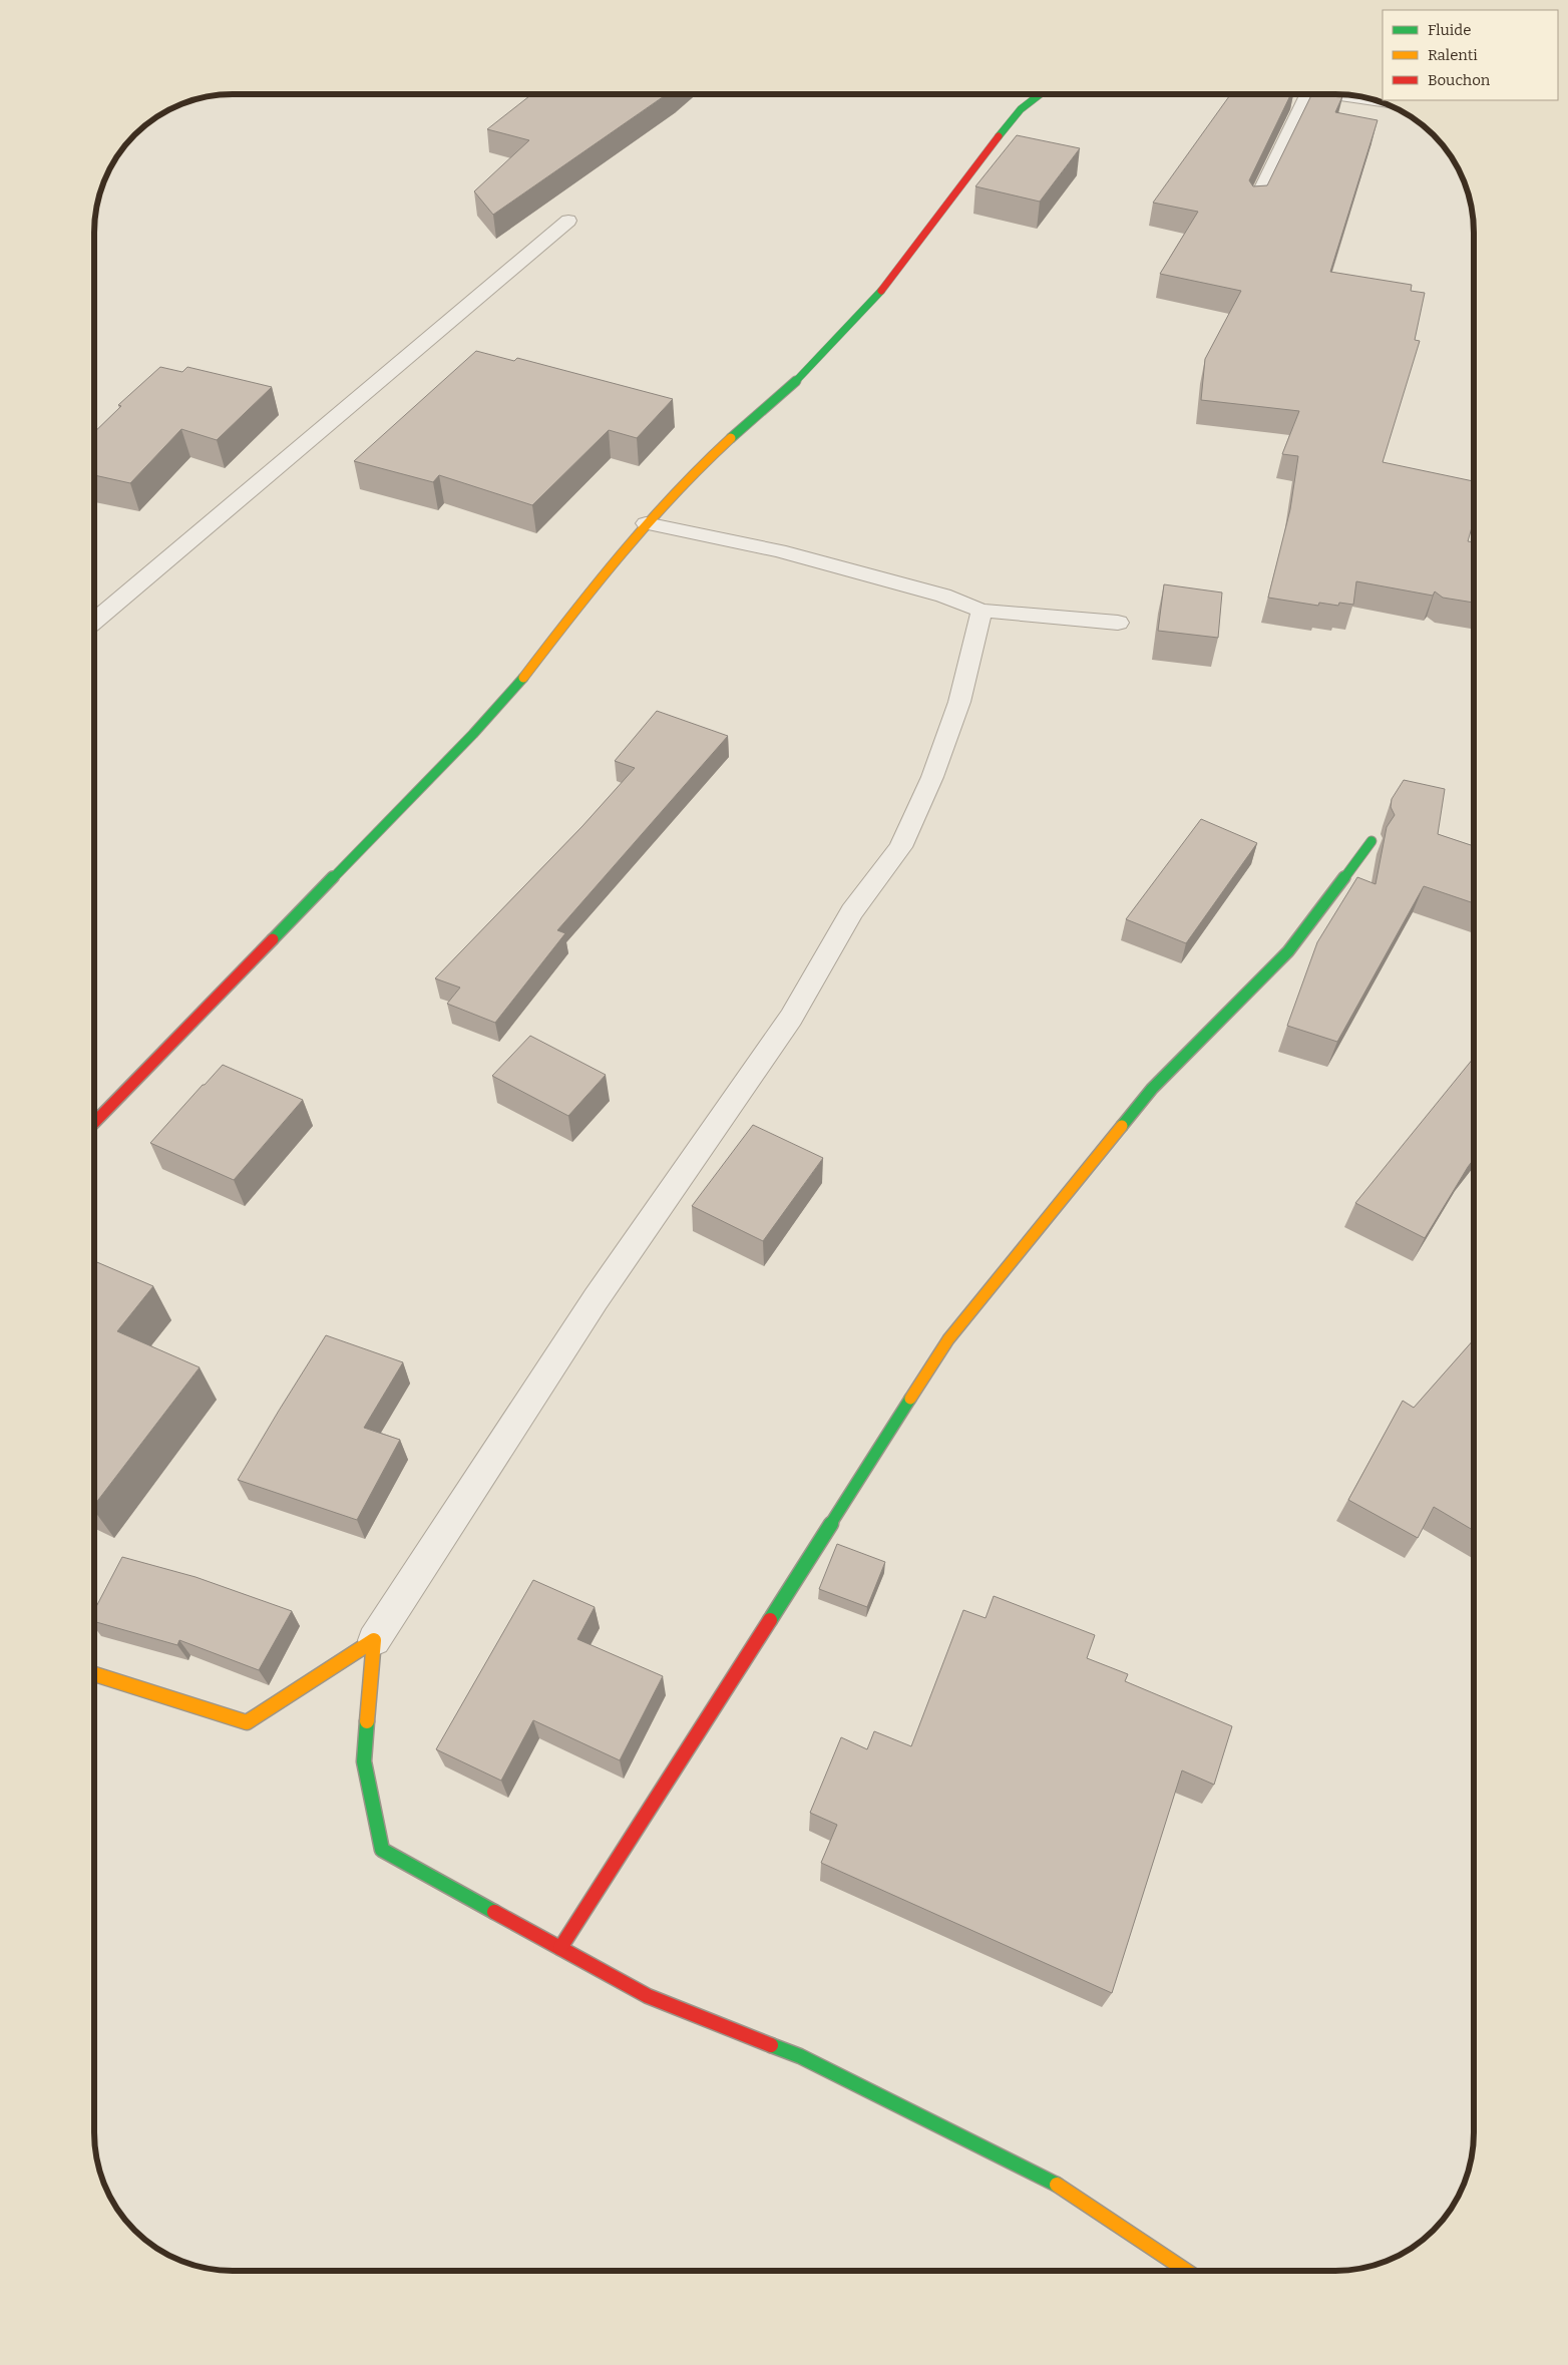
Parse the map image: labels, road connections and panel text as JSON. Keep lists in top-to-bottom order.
{
  "legend": ["Fluide", "Ralenti", "Bouchon"]
}
